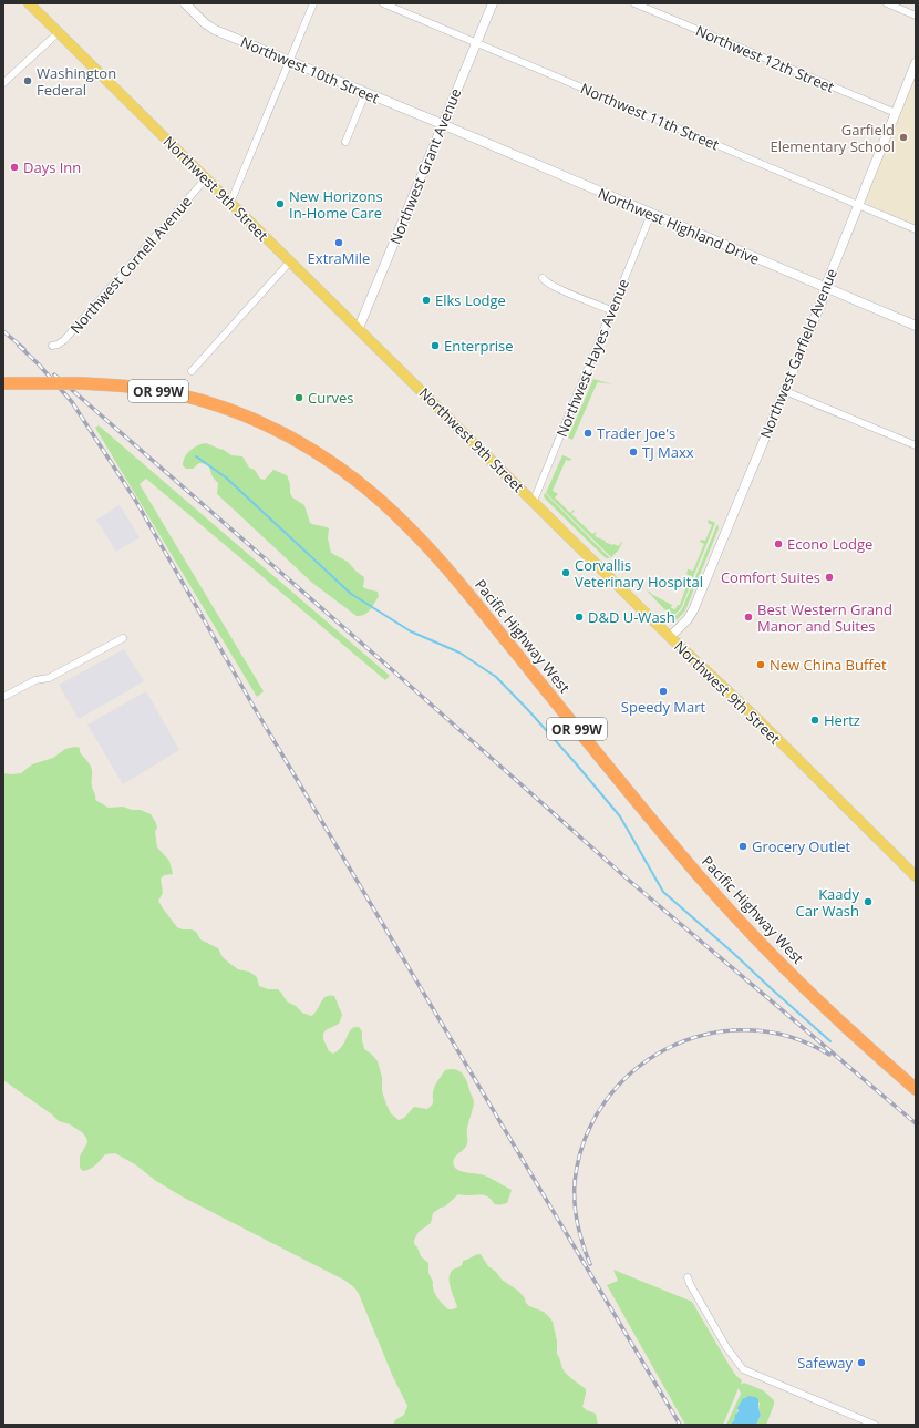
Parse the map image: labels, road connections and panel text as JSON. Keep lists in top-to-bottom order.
{
  "streets": {
    "highway": ["OR 99W", "Pacific Highway West"],
    "main road": ["Northwest 9th Street"],
    "street": [
      "Northwest 12th Street",
      "Northwest 10th Street",
      "Northwest 11th Street",
      "Northwest Grant Avenue",
      "Northwest Highland Drive",
      "Northwest Cornell Avenue",
      "Northwest Garfield Avenue",
      "Northwest Hayes Avenue"
    ]
  },
  "crossings": [
    ["Northwest 12th Street", "Northwest Garfield Avenue"],
    ["Northwest 10th Street", "Northwest Grant Avenue"],
    ["Northwest 10th Street", "Northwest Highland Drive"],
    ["Northwest 11th Street", "Northwest Grant Avenue"],
    ["Northwest 11th Street", "Northwest Garfield Avenue"],
    ["Northwest Grant Avenue", "Northwest 9th Street"],
    ["Northwest Grant Avenue", "Northwest Highland Drive"],
    ["Northwest 9th Street", "Northwest Cornell Avenue"],
    ["Northwest 9th Street", "Northwest Garfield Avenue"],
    ["Northwest 9th Street", "Northwest Hayes Avenue"],
    ["Northwest Highland Drive", "Northwest Garfield Avenue"],
    ["Northwest Highland Drive", "Northwest Hayes Avenue"]
  ],
  "places": [
    "Washington Federal",
    "Garfield Elementary School",
    "Days Inn",
    "New Horizons In-Home Care",
    "ExtraMile",
    "Elks Lodge",
    "Enterprise",
    "Curves",
    "Trader Joe's",
    "TJ Maxx",
    "Econo Lodge",
    "Corvallis Veterinary Hospital",
    "Comfort Suites",
    "D&D U-Wash",
    "Best Western Grand Manor and Suites",
    "New China Buffet",
    "Speedy Mart",
    "Hertz",
    "Grocery Outlet",
    "Kaady Car Wash",
    "Safeway"
  ]
}
